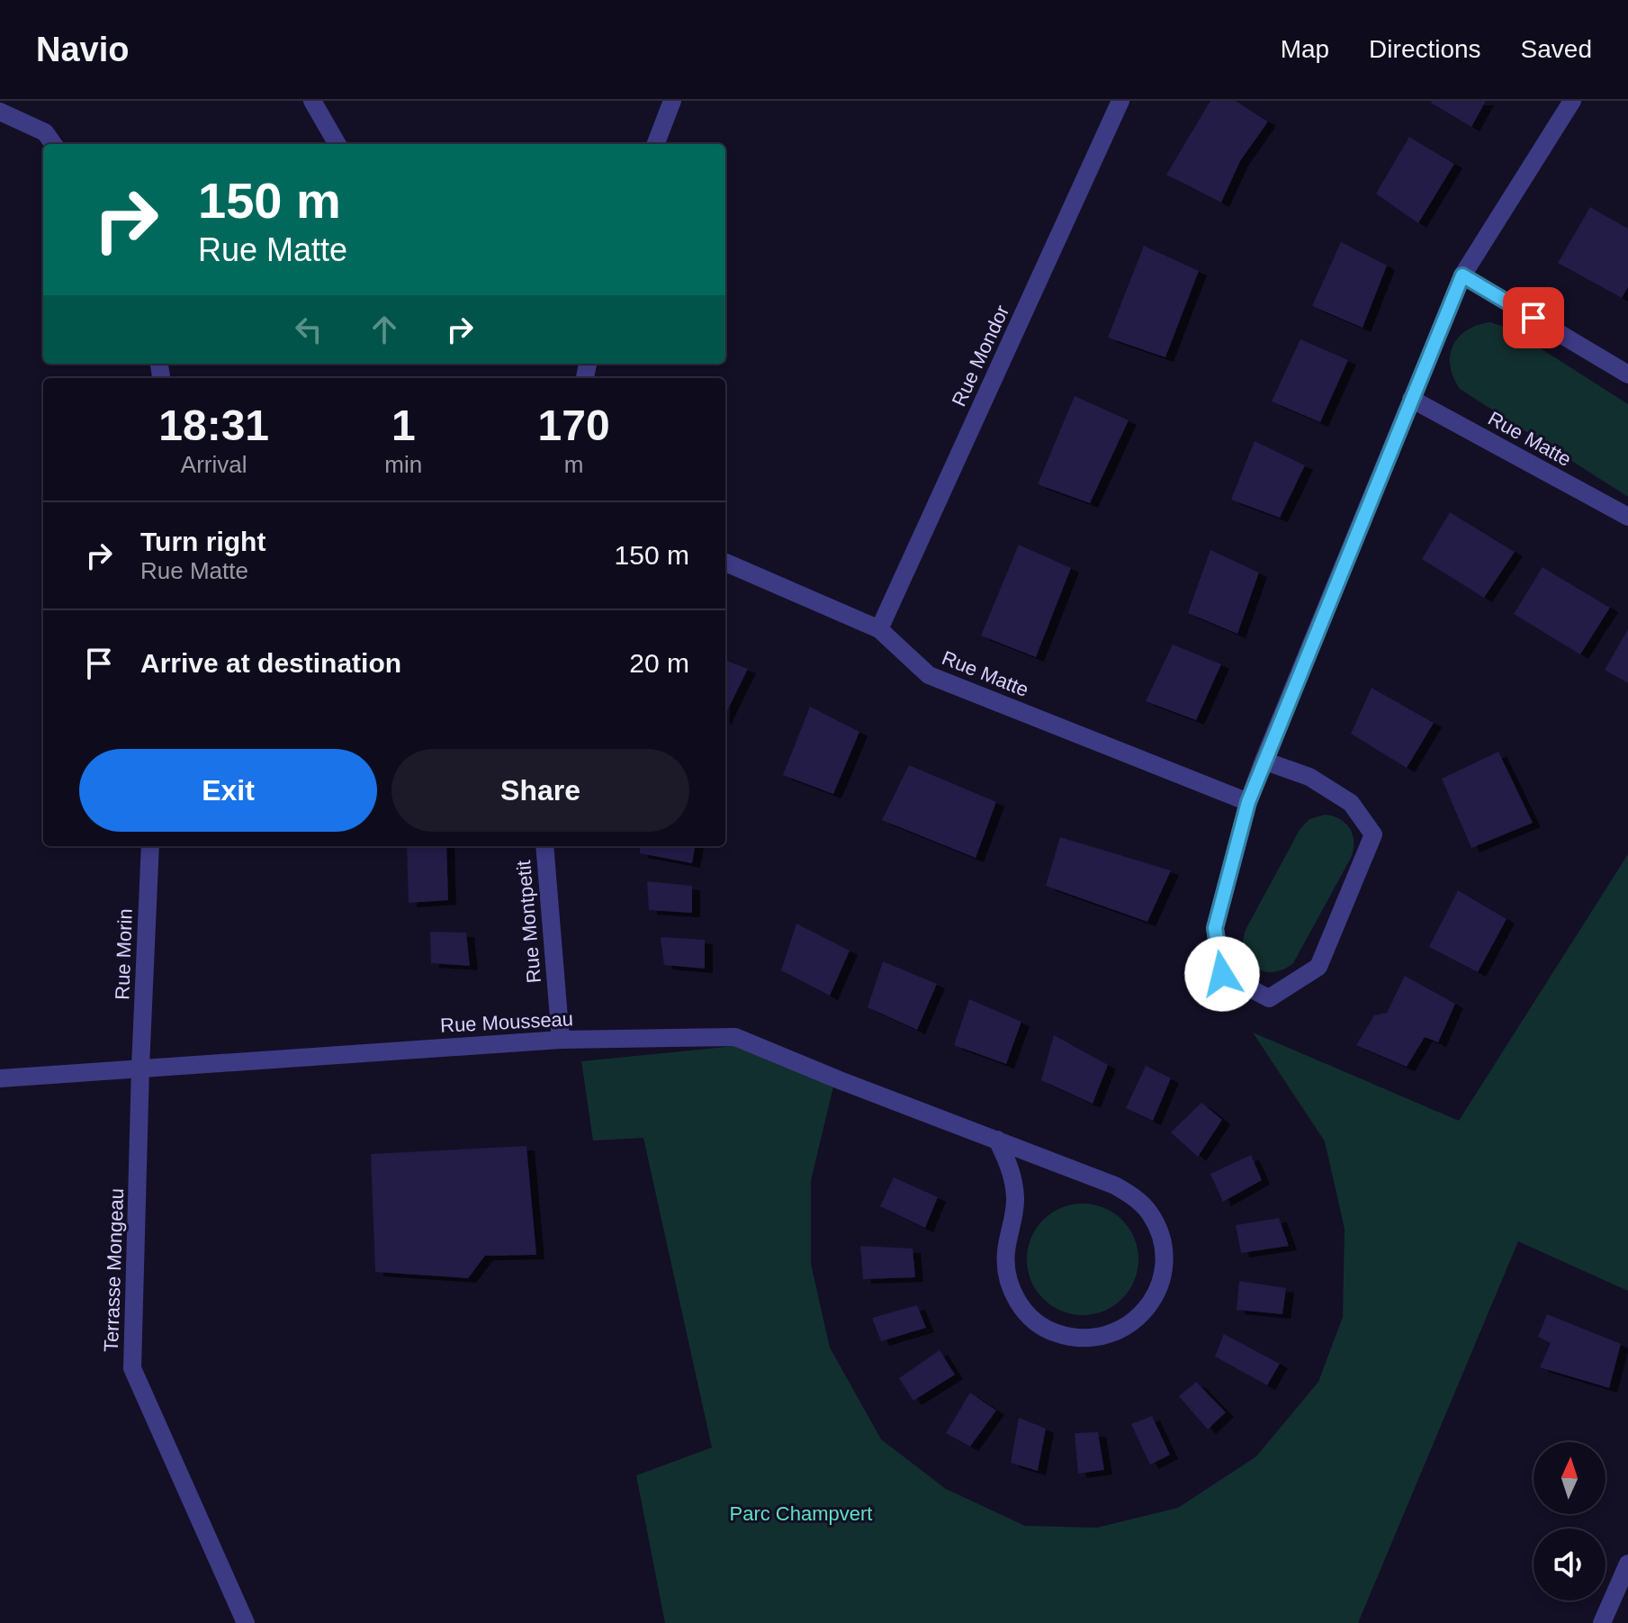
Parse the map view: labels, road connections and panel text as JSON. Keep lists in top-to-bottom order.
{
  "streets": {
    "street": [
      "Rue Mondor",
      "Rue Matte",
      "Rue Montpetit",
      "Rue Morin",
      "Rue Mousseau",
      "Terrasse Mongeau"
    ]
  },
  "crossings": [
    ["Rue Mondor", "Rue Matte"],
    ["Rue Montpetit", "Rue Mousseau"],
    ["Rue Morin", "Rue Mousseau"],
    ["Rue Morin", "Terrasse Mongeau"],
    ["Rue Mousseau", "Terrasse Mongeau"]
  ],
  "parks": ["Parc Champvert"],
  "north": "top",
  "page": {
    "header": "Navio",
    "nav": ["Map", "Directions", "Saved"],
    "turn": ["150 m", "Rue Matte"],
    "eta": [
      "18:31",
      "Arrival",
      "1",
      "min",
      "170",
      "m"
    ],
    "list": [
      {
        "name": "Turn right",
        "note": "Rue Matte",
        "value": "150 m"
      },
      {
        "name": "Arrive at destination",
        "value": "20 m"
      }
    ],
    "buttons": ["Exit", "Share"]
  }
}
